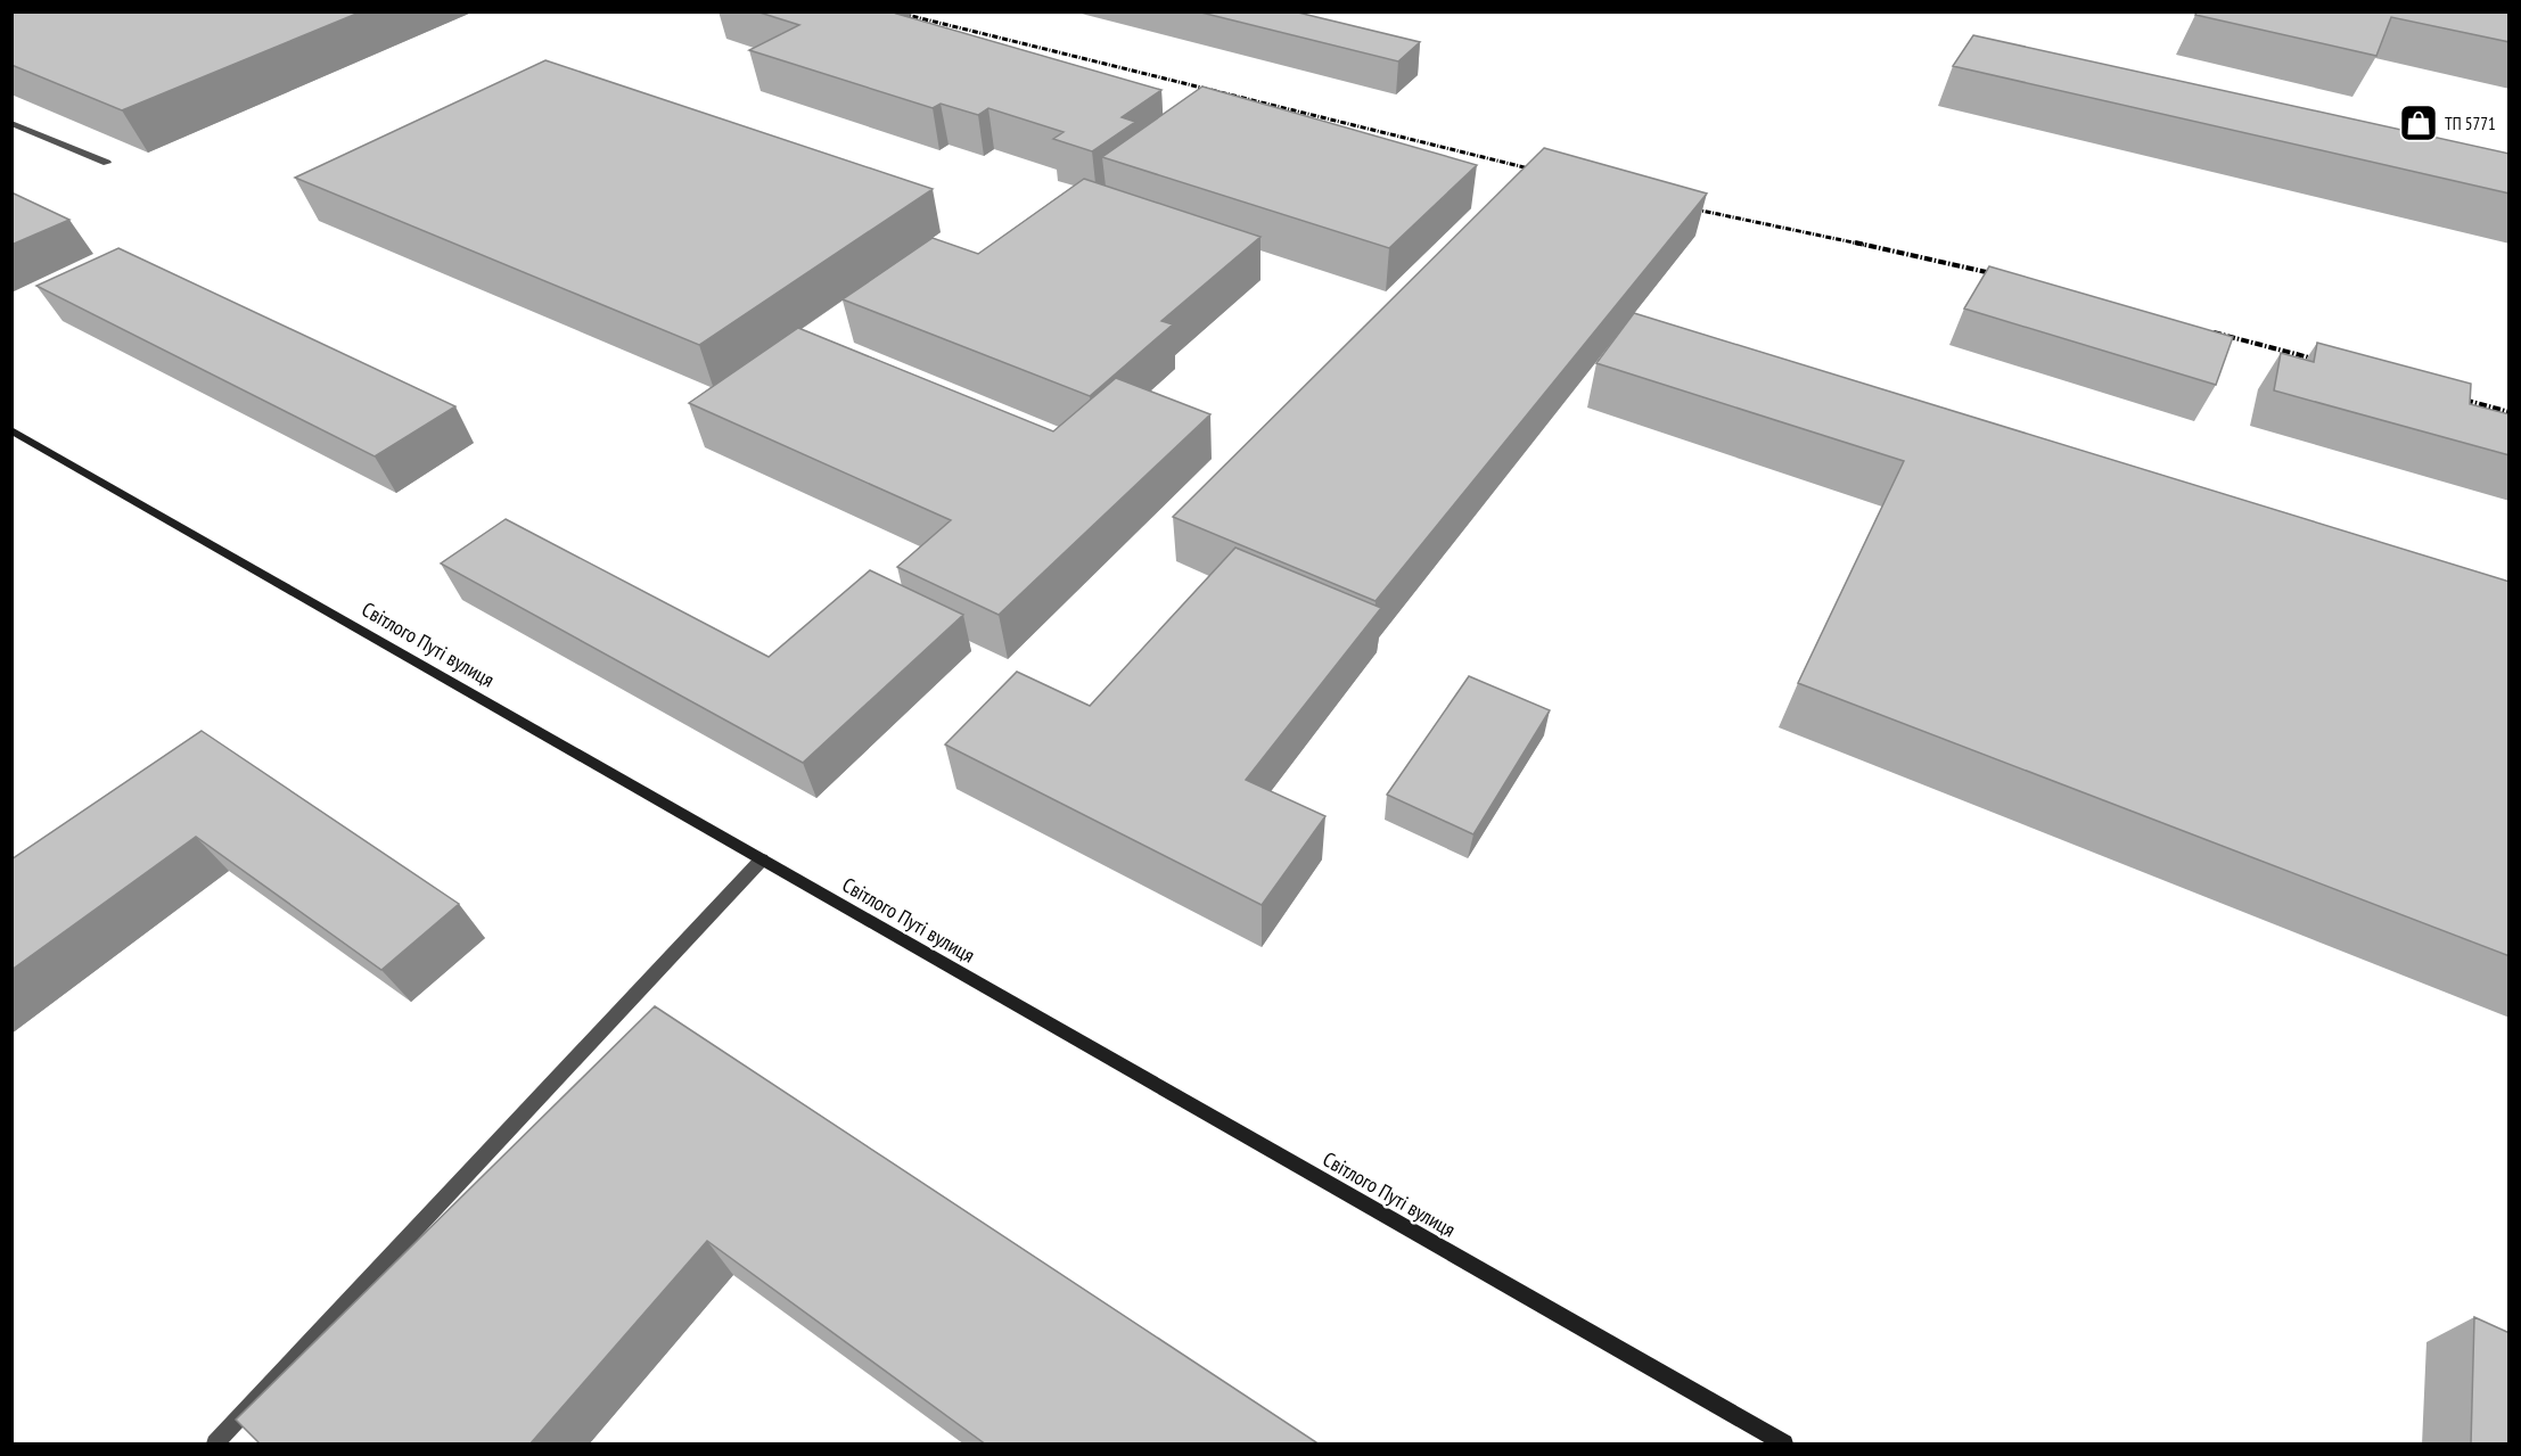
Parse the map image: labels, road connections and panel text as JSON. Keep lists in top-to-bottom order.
{
  "streets": {
    "main road": ["Світлого Путі вулиця"]
  },
  "places": {
    "shop": ["ТП 5771"]
  }
}
